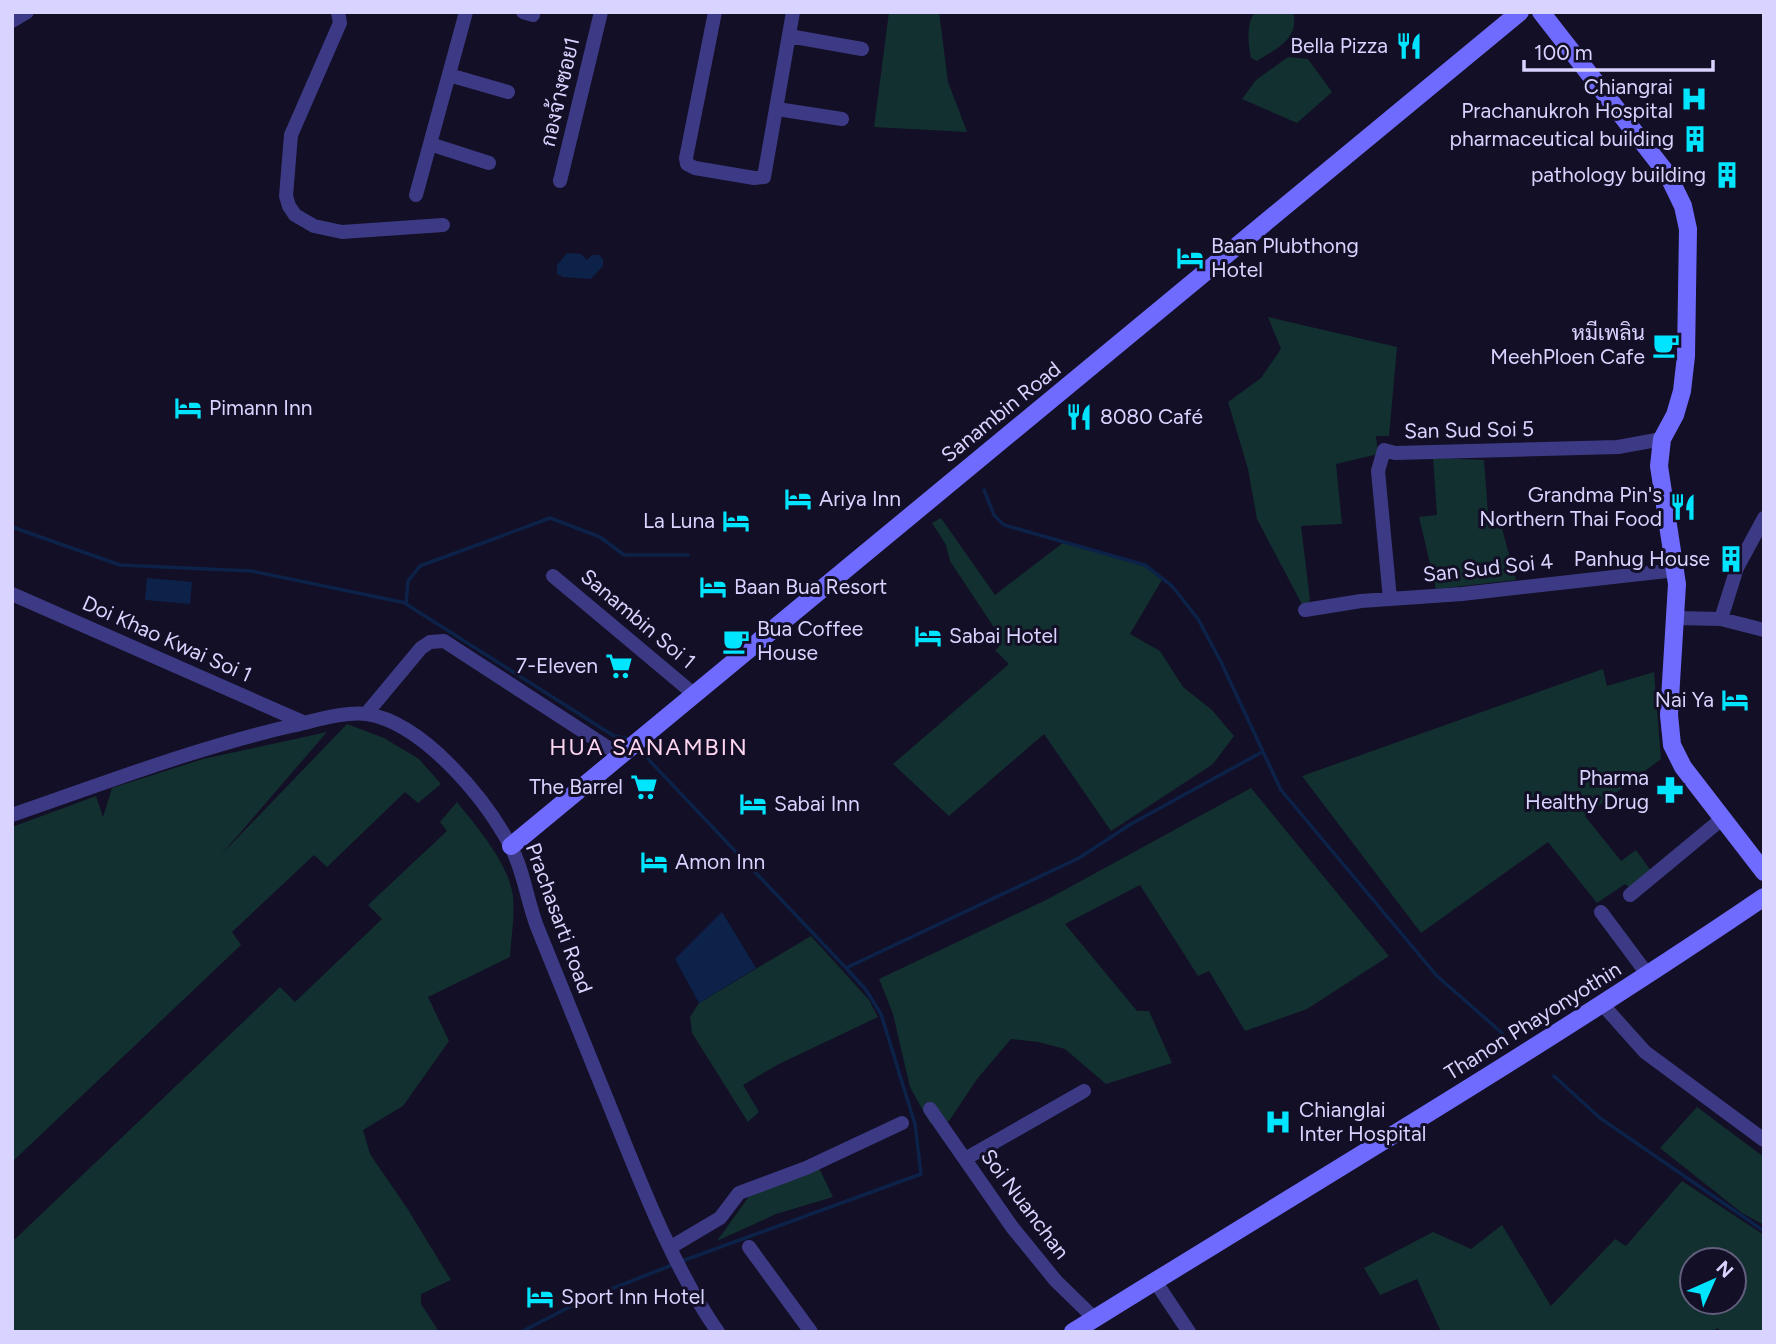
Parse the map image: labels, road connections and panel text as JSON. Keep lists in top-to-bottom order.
{
  "streets": {
    "street": [
      "กองจ้างซอย1",
      "Sanambin Road",
      "San Sud Soi 5",
      "San Sud Soi 4",
      "Sanambin Soi 1",
      "Doi Khao Kwai Soi 1",
      "Prachasarti Road",
      "Thanon Phayonyothin",
      "Soi Nuanchan"
    ]
  },
  "crossings": [
    ["Sanambin Road", "Sanambin Soi 1"],
    ["Sanambin Road", "Prachasarti Road"],
    ["San Sud Soi 5", "San Sud Soi 4"],
    ["Doi Khao Kwai Soi 1", "Prachasarti Road"],
    ["Thanon Phayonyothin", "Soi Nuanchan"]
  ],
  "districts": ["HUA SANAMBIN"],
  "places": {
    "restaurant": ["Bella Pizza", "8080 Café", "Grandma Pin's Northern Thai Food"],
    "hospital": ["Chiangrai Prachanukroh Hospital", "Chianglai Inter Hospital"],
    "building": ["pharmaceutical building", "pathology building", "Panhug House"],
    "hotel": [
      "Baan Plubthong Hotel",
      "Pimann Inn",
      "Ariya Inn",
      "La Luna",
      "Baan Bua Resort",
      "Sabai Hotel",
      "Nai Ya",
      "Sabai Inn",
      "Amon Inn",
      "Sport Inn Hotel"
    ],
    "cafe": ["หมีเพลิน MeehPloen Cafe", "Bua Coffee House"],
    "supermarket": ["7-Eleven", "The Barrel"],
    "pharmacy": ["Pharma Healthy Drug"]
  },
  "scale_bar": "100 m",
  "north": "top right"
}
